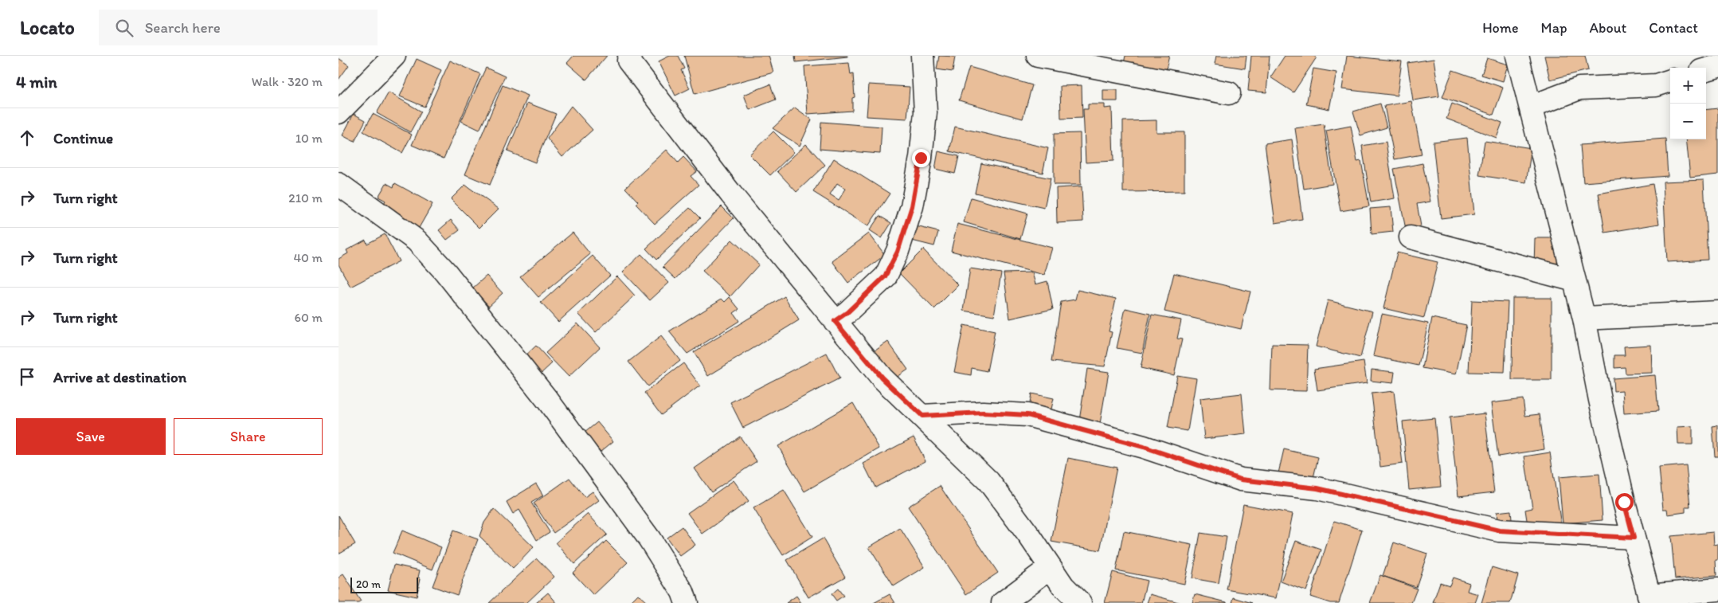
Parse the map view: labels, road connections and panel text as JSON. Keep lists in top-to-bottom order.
{
  "scale_bar": "20 m",
  "page": {
    "header": "Locato",
    "search": "Search here",
    "nav": [
      "Home",
      "Map",
      "About",
      "Contact"
    ],
    "heading": ["4 min", "Walk · 320 m"],
    "map_buttons": ["+", "−"],
    "list": [
      ["Continue", "10 m"],
      ["Turn right", "210 m"],
      ["Turn right", "40 m"],
      ["Turn right", "60 m"],
      "Arrive at destination"
    ],
    "buttons": ["Save", "Share"],
    "scale": "20 m"
  }
}
